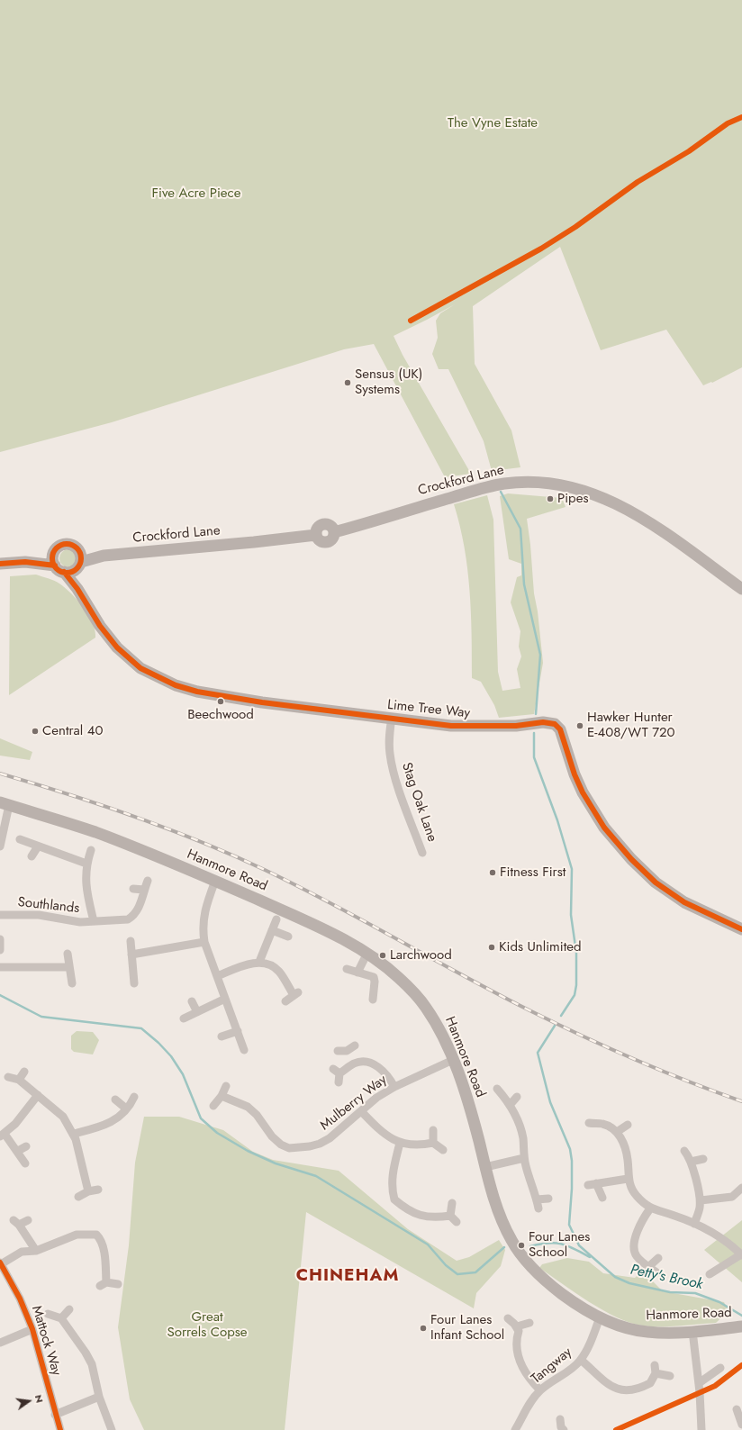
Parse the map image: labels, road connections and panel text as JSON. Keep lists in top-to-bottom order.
{
  "streets": {
    "street": [
      "Crockford Lane",
      "Lime Tree Way",
      "Stag Oak Lane",
      "Hanmore Road",
      "Southlands",
      "Mulberry Way",
      "Mattock Way",
      "Tangway"
    ]
  },
  "crossings": [
    ["Crockford Lane", "Lime Tree Way"],
    ["Lime Tree Way", "Stag Oak Lane"],
    ["Hanmore Road", "Mulberry Way"],
    ["Hanmore Road", "Tangway"]
  ],
  "districts": ["CHINEHAM"],
  "water": ["Petty's Brook"],
  "parks": ["The Vyne Estate", "Five Acre Piece", "Great Sorrels Copse"],
  "places": [
    "Sensus (UK) Systems",
    "Pipes",
    "Beechwood",
    "Hawker Hunter E-408/WT 720",
    "Central 40",
    "Fitness First",
    "Kids Unlimited",
    "Larchwood",
    "Four Lanes School",
    "Four Lanes Infant School"
  ],
  "north": "right"
}
